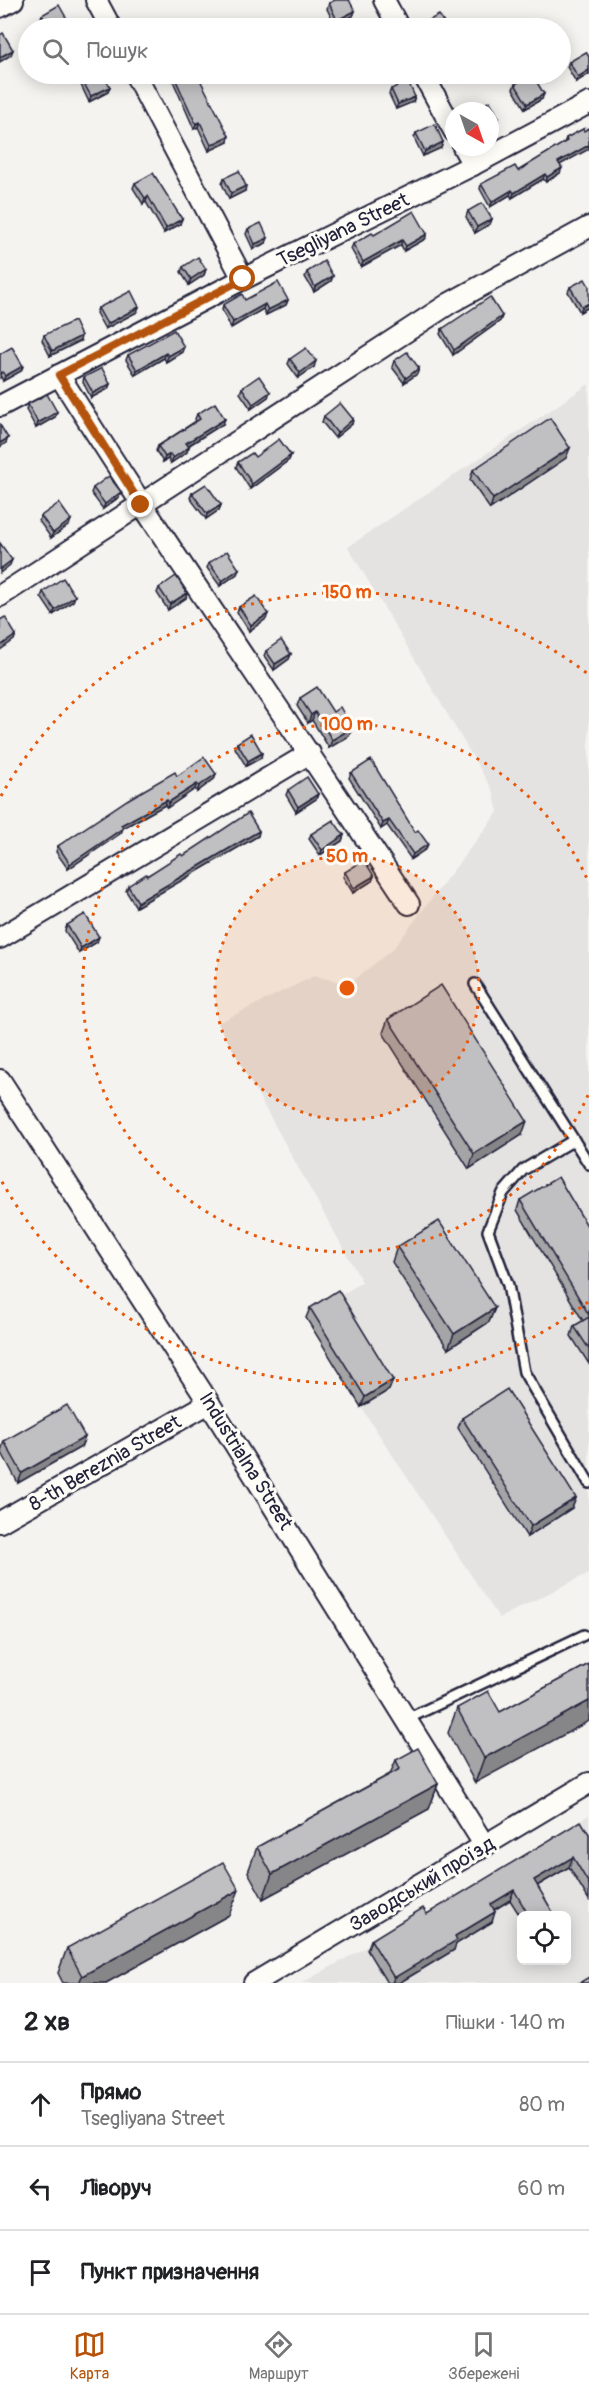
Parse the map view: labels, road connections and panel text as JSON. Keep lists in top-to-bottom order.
{
  "streets": {
    "street": [
      "Tsegliyana Street",
      "Industrialna Street",
      "8-th Bereznia Street",
      "Заводський проїзд"
    ]
  },
  "crossings": [
    ["Industrialna Street", "8-th Bereznia Street"],
    ["Industrialna Street", "Заводський проїзд"]
  ],
  "north": "bottom right",
  "page": {
    "search": "Пошук",
    "heading": ["2 хв", "Пішки · 140 m"],
    "list": [
      ["Прямо", "Tsegliyana Street", "80 m"],
      ["Ліворуч", "60 m"],
      "Пункт призначення"
    ],
    "nav": ["Карта", "Маршрут", "Збережені"]
  },
  "rings": ["150 m", "100 m", "50 m"]
}
